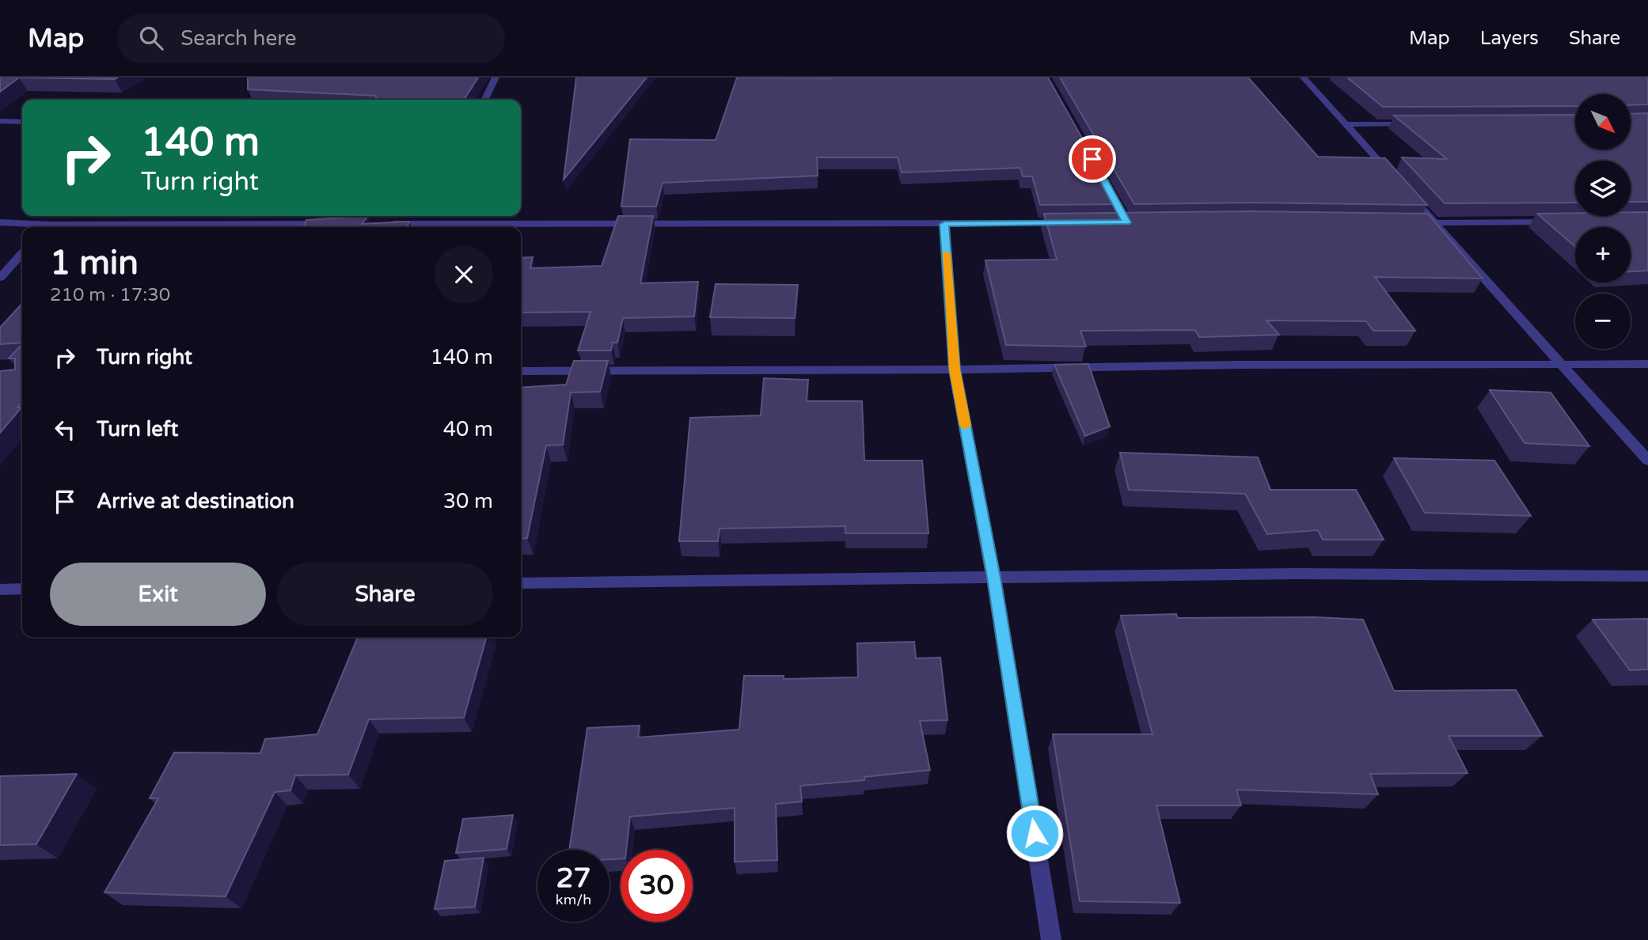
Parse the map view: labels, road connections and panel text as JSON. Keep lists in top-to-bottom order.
{
  "north": "bottom right",
  "page": {
    "header": "Map",
    "search": "Search here",
    "nav": ["Map", "Layers", "Share"],
    "map_buttons": ["+", "−"],
    "turn": ["140 m", "Turn right"],
    "heading": ["1 min", "210 m · 17:30"],
    "list": [
      {
        "name": "Turn right",
        "value": "140 m"
      },
      {
        "name": "Turn left",
        "value": "40 m"
      },
      {
        "name": "Arrive at destination",
        "value": "30 m"
      }
    ],
    "buttons": ["Exit", "Share"],
    "speed": "27 km/h",
    "limit": "30"
  }
}
